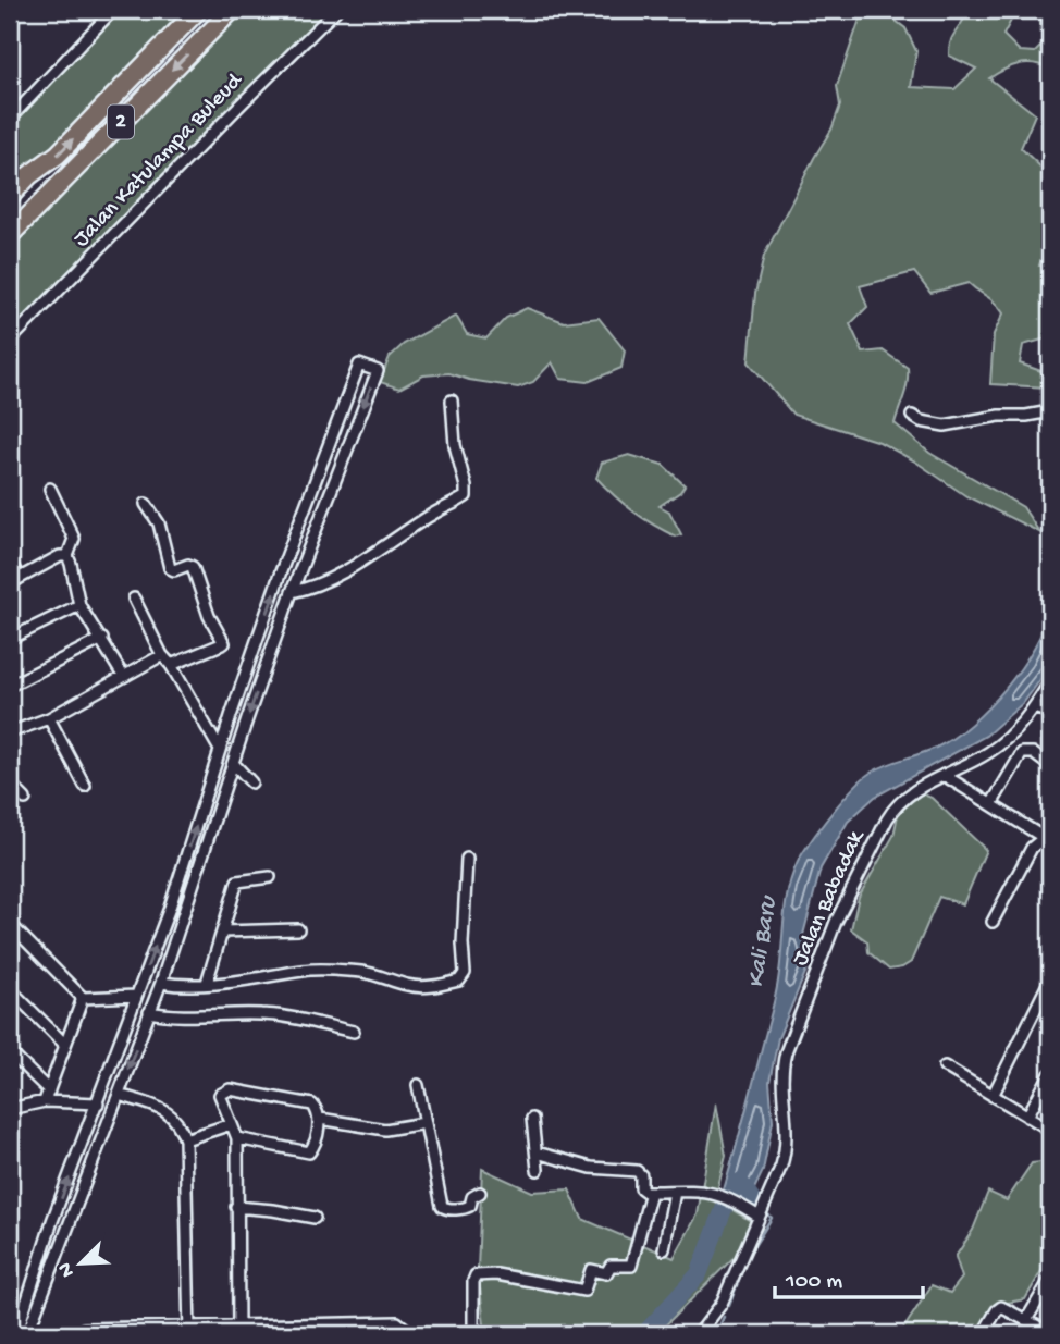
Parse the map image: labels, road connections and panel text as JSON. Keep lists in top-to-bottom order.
{
  "streets": {
    "highway": ["2"],
    "street": ["Jalan Katulampa Buleud", "Jalan Babadak"]
  },
  "water": ["Kali Baru"],
  "scale_bar": "100 m",
  "north": "bottom left"
}
